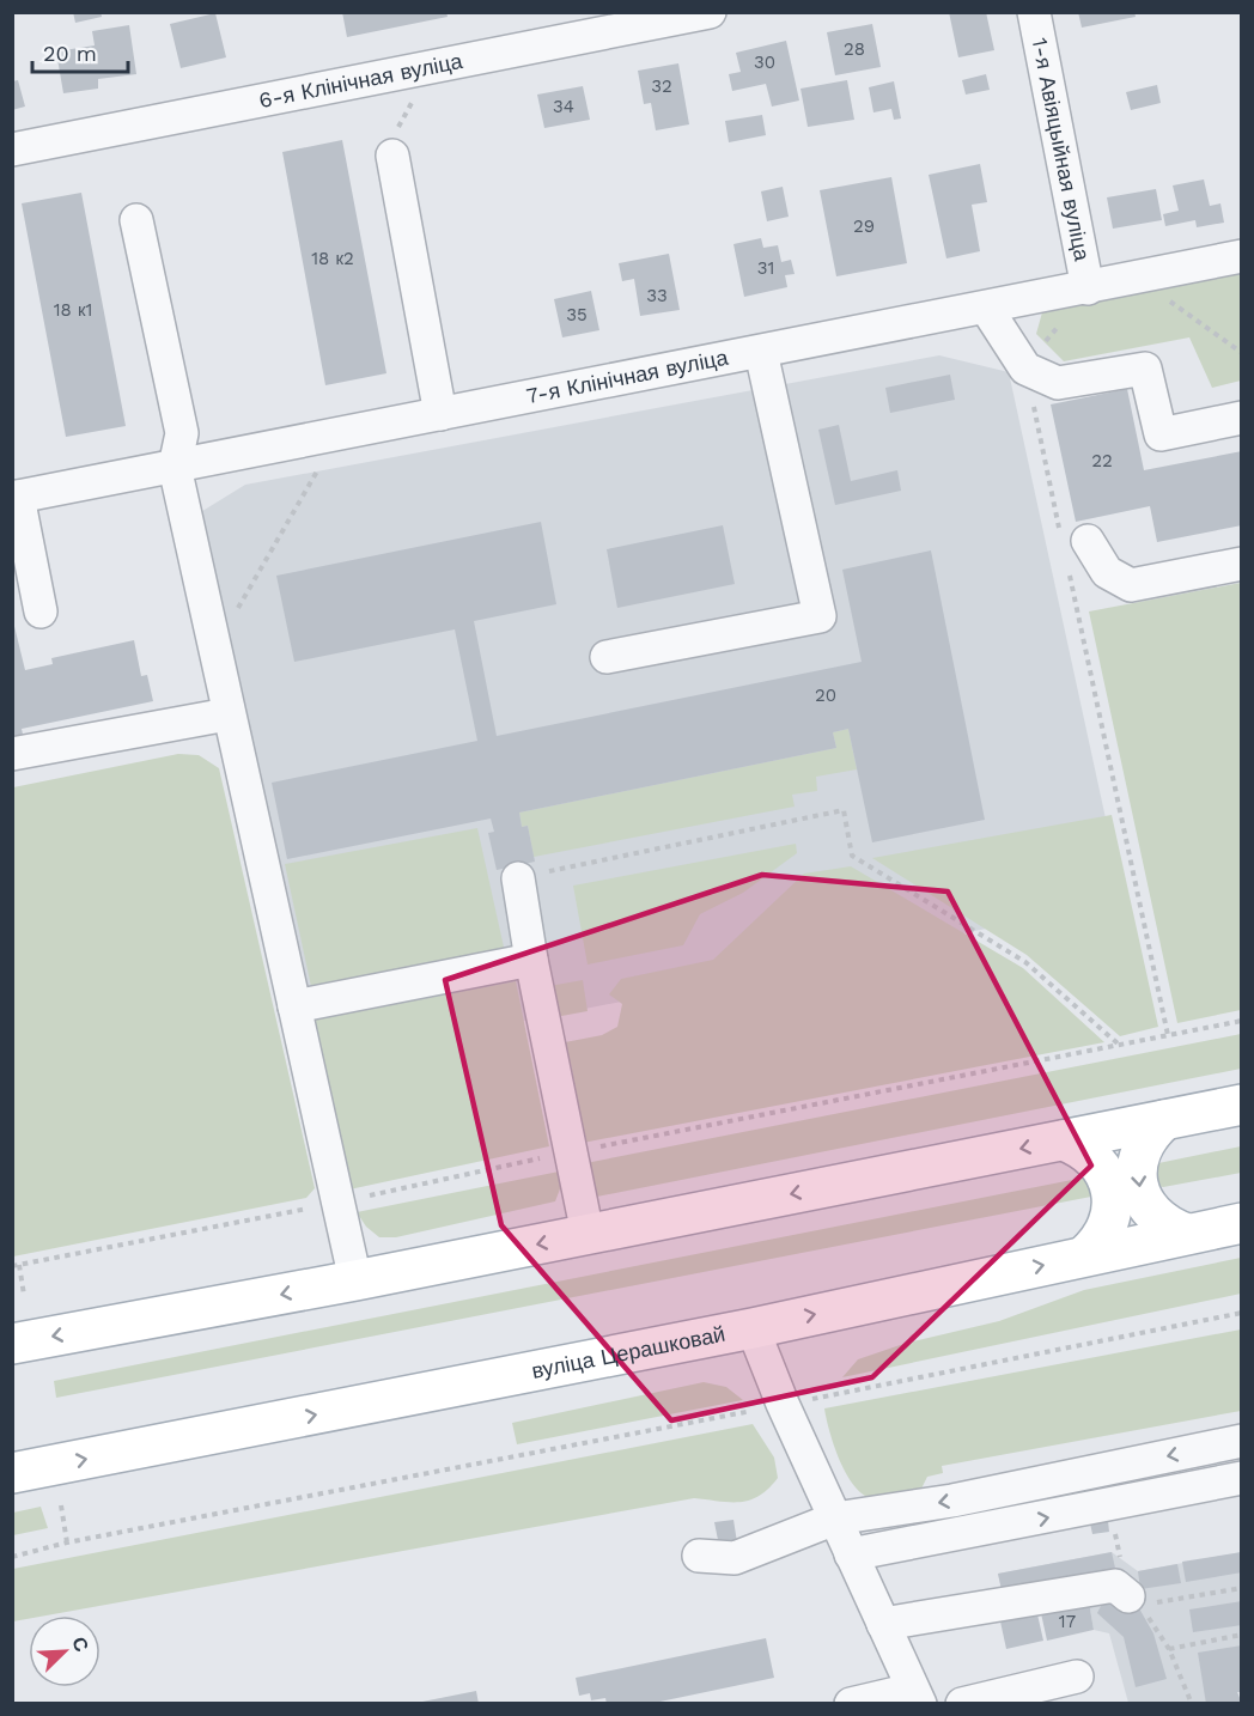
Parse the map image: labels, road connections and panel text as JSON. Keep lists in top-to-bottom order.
{
  "streets": {
    "main road": ["вуліца Церашковай"],
    "street": ["6-я Клінічная вуліца", "1-я Авіяцыйная вуліца", "7-я Клінічная вуліца"]
  },
  "crossings": [
    ["1-я Авіяцыйная вуліца", "7-я Клінічная вуліца"]
  ],
  "house_numbers": [
    "28",
    "30",
    "32",
    "34",
    "29",
    "18 к2",
    "31",
    "33",
    "18 к1",
    "35",
    "22",
    "20",
    "17"
  ],
  "scale_bar": "20 m",
  "north": "top right"
}
